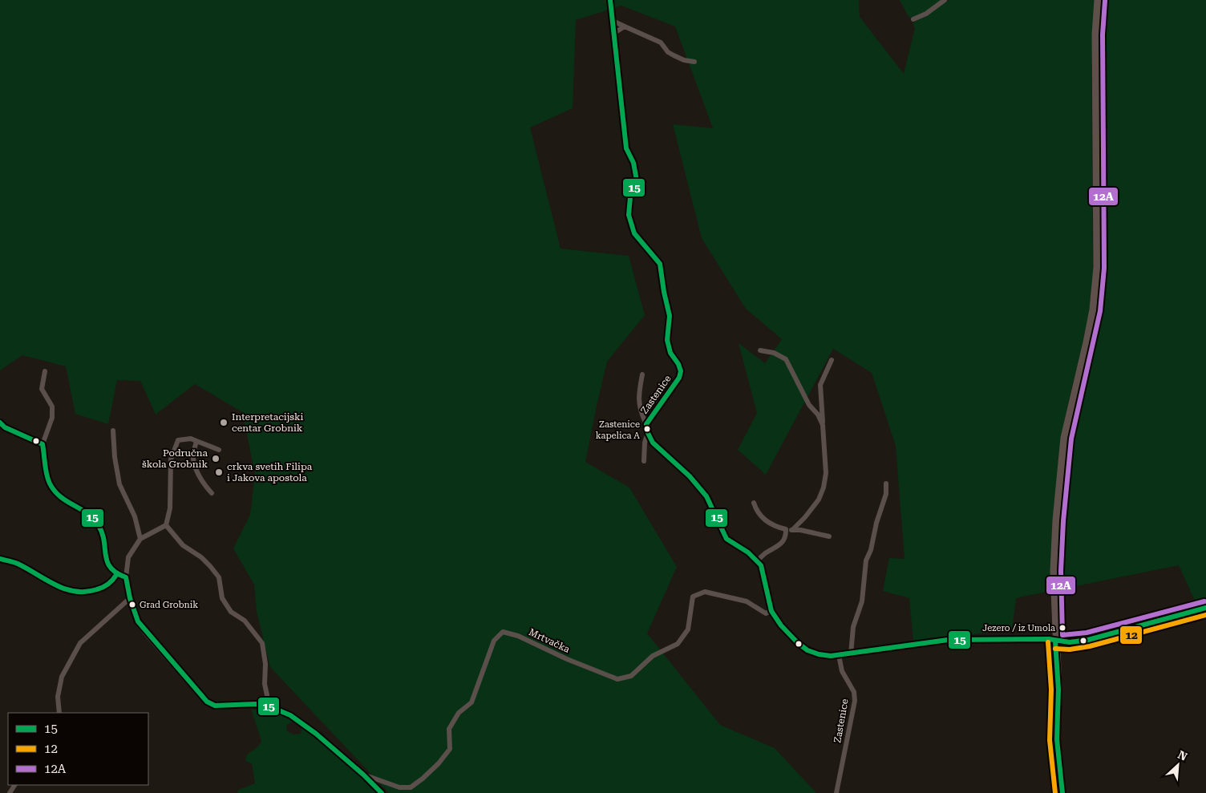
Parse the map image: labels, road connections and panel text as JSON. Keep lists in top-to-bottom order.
{
  "streets": {
    "street": ["Zastenice", "Mrtvačka"]
  },
  "places": [
    "Interpretacijski centar Grobnik",
    "Zastenice kapelica A",
    "Područna škola Grobnik",
    "crkva svetih Filipa i Jakova apostola",
    "Grad Grobnik",
    "Jezero / iz Umola"
  ],
  "lines": ["transit line 15", "transit line 12A", "transit line 12"],
  "legend": ["15", "12", "12A"],
  "north": "top right"
}
